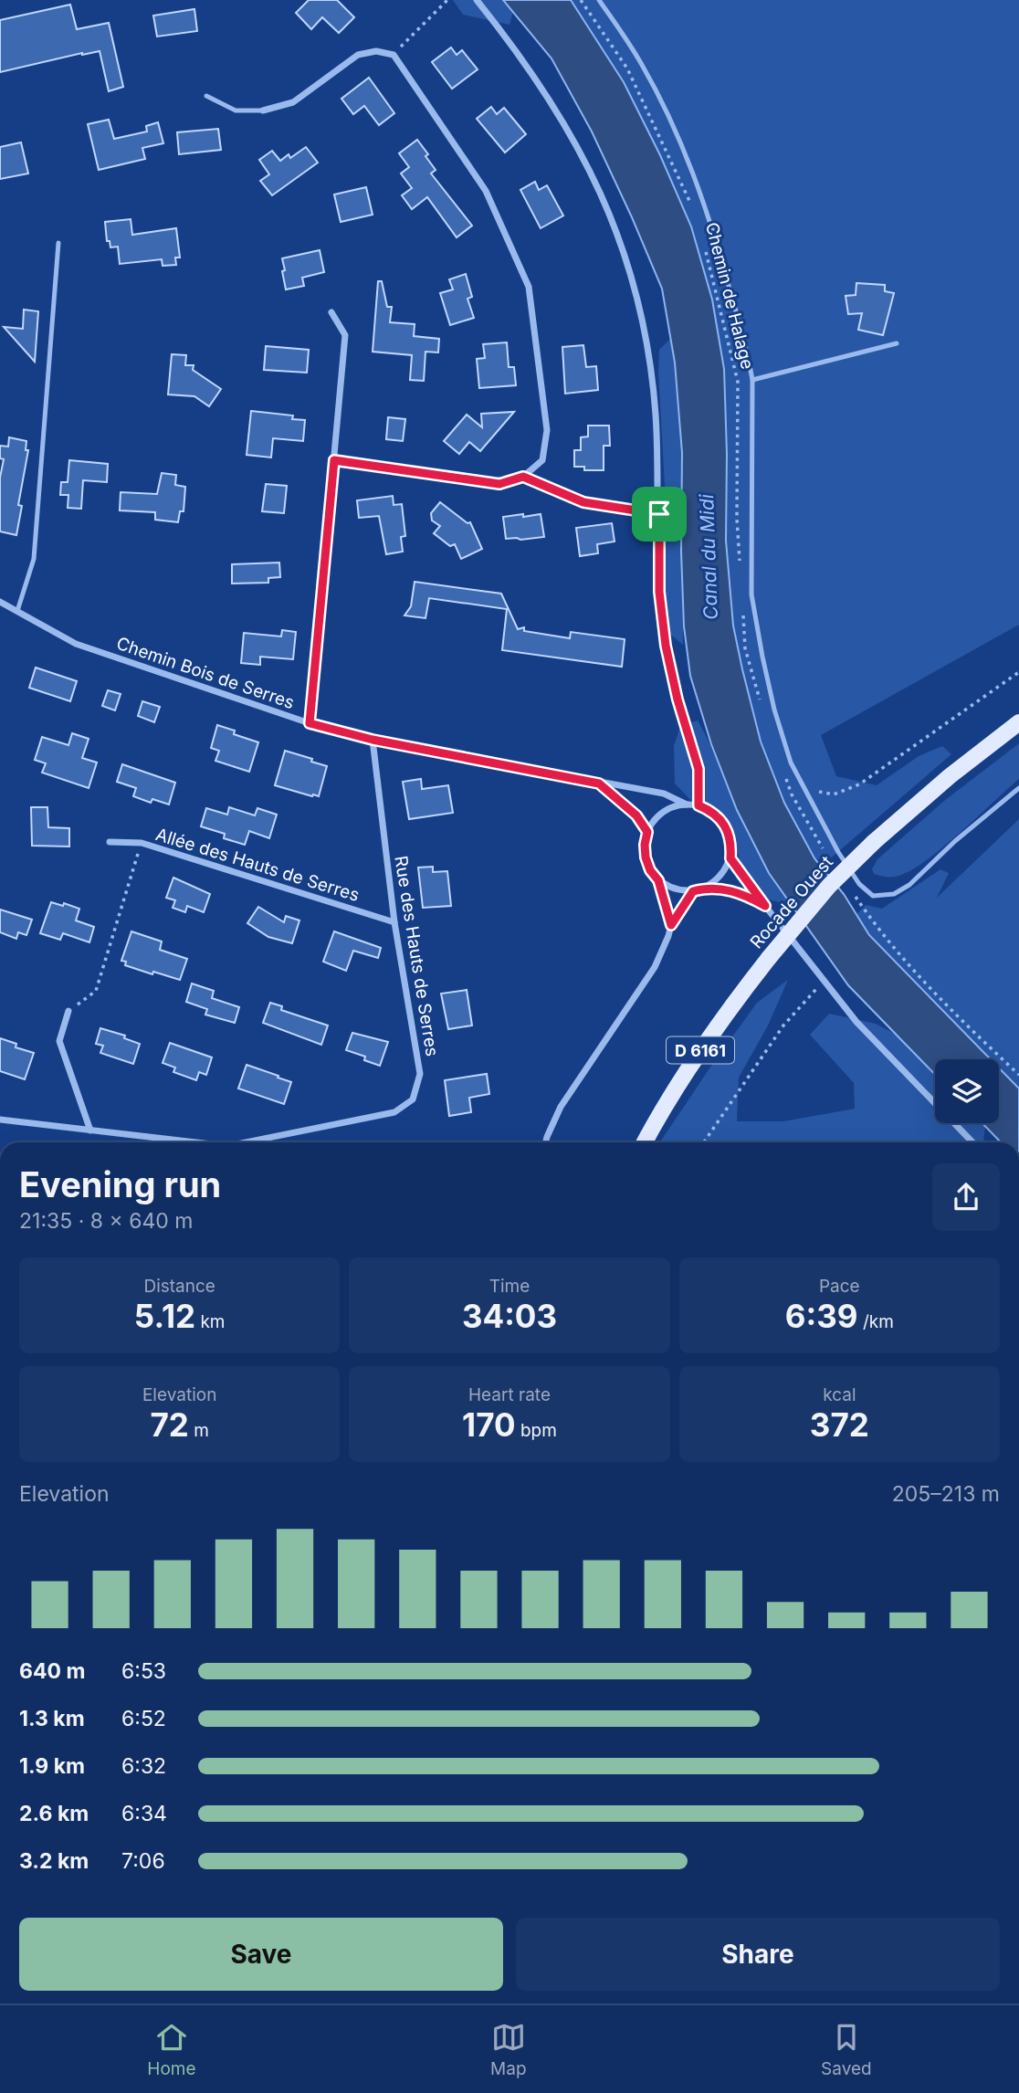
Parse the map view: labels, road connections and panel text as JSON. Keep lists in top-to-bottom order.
{
  "streets": {
    "main road": ["Rocade Ouest", "D 6161"],
    "street": ["Chemin Bois de Serres", "Allée des Hauts de Serres", "Rue des Hauts de Serres"],
    "path": ["Chemin de Halage"]
  },
  "crossings": [
    ["Chemin Bois de Serres", "Rue des Hauts de Serres"],
    ["Allée des Hauts de Serres", "Rue des Hauts de Serres"]
  ],
  "water": ["Canal du Midi"],
  "page": {
    "heading": ["Evening run", "21:35 · 8 × 640 m"],
    "stats": [
      ["Distance", "5.12 km"],
      ["Time", "34:03"],
      ["Pace", "6:39 /km"],
      ["Elevation", "72 m"],
      ["Heart rate", "170 bpm"],
      ["kcal", "372"]
    ],
    "chart": ["Elevation", "205–213 m"],
    "list": [
      {
        "name": "640 m",
        "note": "6:53"
      },
      {
        "name": "1.3 km",
        "note": "6:52"
      },
      {
        "name": "1.9 km",
        "note": "6:32"
      },
      {
        "name": "2.6 km",
        "note": "6:34"
      },
      {
        "name": "3.2 km",
        "note": "7:06"
      }
    ],
    "buttons": ["Save", "Share"],
    "tabs": ["Home", "Map", "Saved"]
  }
}
